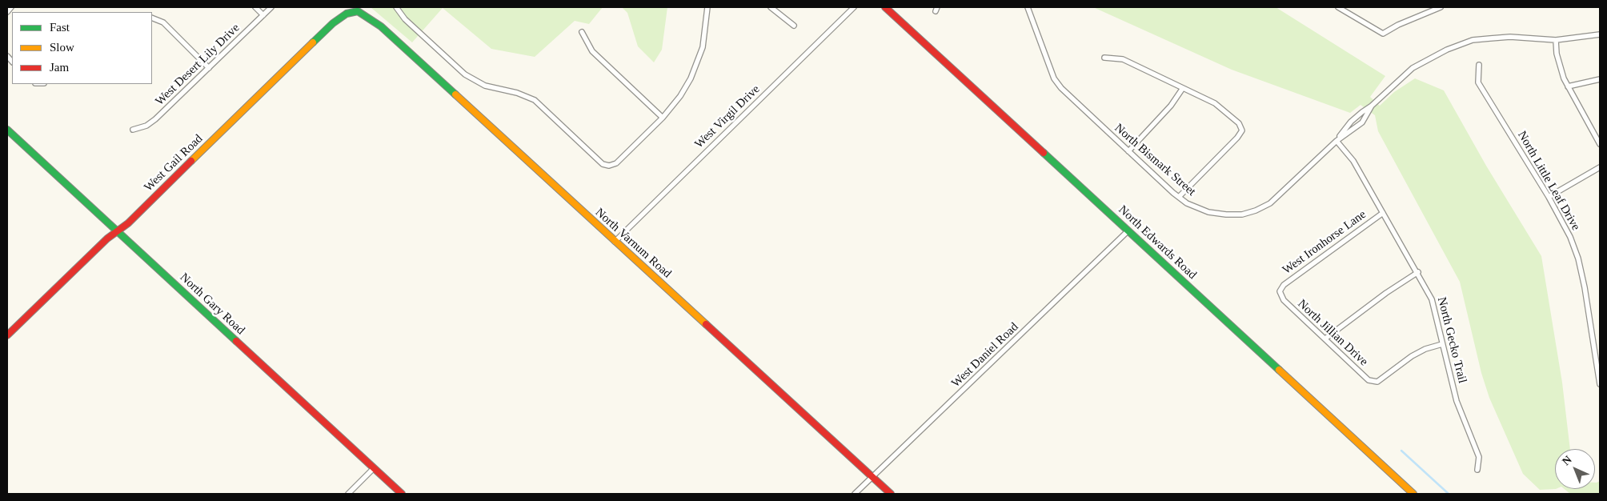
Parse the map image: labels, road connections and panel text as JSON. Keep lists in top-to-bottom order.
{
  "streets": {
    "street": [
      "West Desert Lily Drive",
      "West Virgil Drive",
      "North Bismark Street",
      "West Gail Road",
      "North Little Leaf Drive",
      "North Edwards Road",
      "West Ironhorse Lane",
      "North Varnum Road",
      "North Gary Road",
      "North Jillian Drive",
      "North Gecko Trail",
      "West Daniel Road"
    ]
  },
  "crossings": [
    ["West Virgil Drive", "North Varnum Road"],
    ["North Bismark Street", "North Gecko Trail"],
    ["West Gail Road", "North Varnum Road"],
    ["West Gail Road", "North Gary Road"],
    ["North Edwards Road", "West Daniel Road"],
    ["West Ironhorse Lane", "North Jillian Drive"],
    ["West Ironhorse Lane", "North Gecko Trail"],
    ["North Varnum Road", "West Daniel Road"],
    ["North Jillian Drive", "North Gecko Trail"]
  ],
  "legend": ["Fast", "Slow", "Jam"],
  "north": "top left"
}
